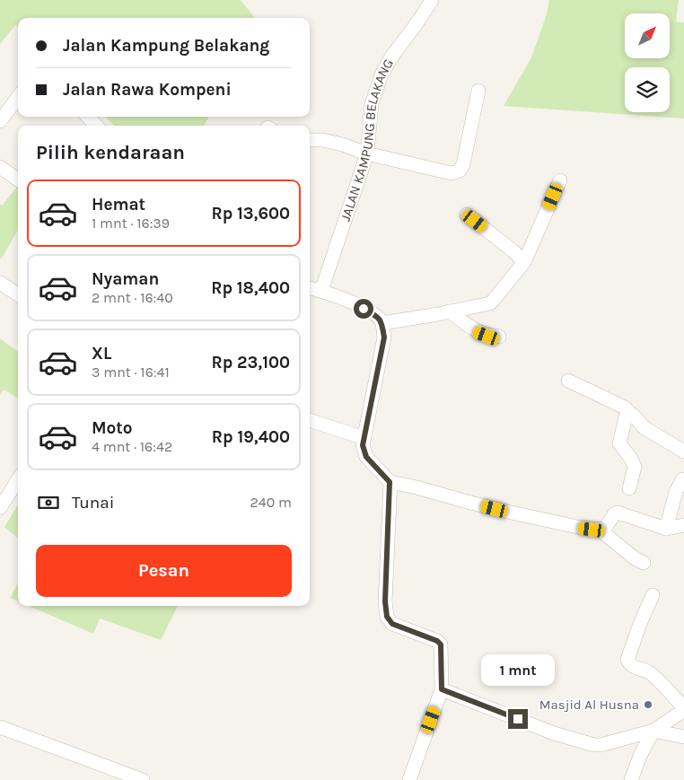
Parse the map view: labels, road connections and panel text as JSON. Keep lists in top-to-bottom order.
{
  "streets": {
    "street": ["JALAN KAMPUNG BELAKANG"]
  },
  "places": ["Masjid Al Husna"],
  "north": "top right",
  "page": {
    "banner": ["Jalan Kampung Belakang", "Jalan Rawa Kompeni"],
    "heading": "Pilih kendaraan",
    "list": [
      {
        "name": "Hemat",
        "note": "1 mnt · 16:39",
        "value": "Rp 13,600"
      },
      {
        "name": "Nyaman",
        "note": "2 mnt · 16:40",
        "value": "Rp 18,400"
      },
      {
        "name": "XL",
        "note": "3 mnt · 16:41",
        "value": "Rp 23,100"
      },
      {
        "name": "Moto",
        "note": "4 mnt · 16:42",
        "value": "Rp 19,400"
      }
    ],
    "pay": ["Tunai", "240 m"],
    "buttons": "Pesan",
    "bubble": "1 mnt"
  }
}
